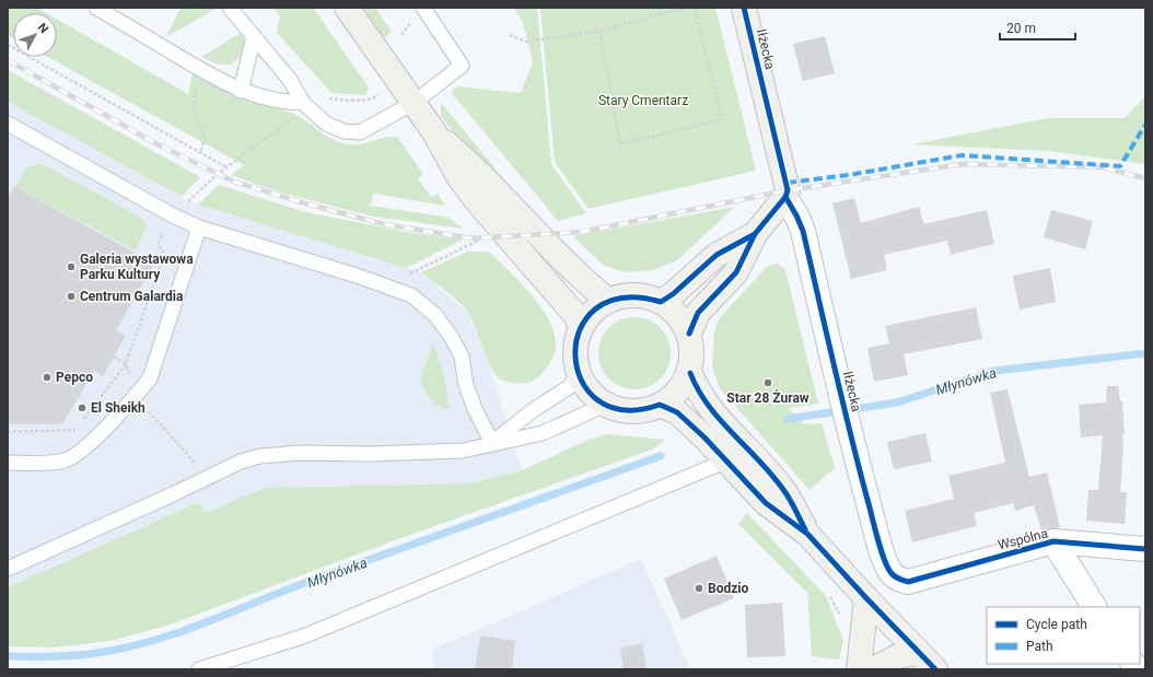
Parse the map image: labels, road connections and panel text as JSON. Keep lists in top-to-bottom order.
{
  "streets": {
    "main road": ["Iłżecka"],
    "street": ["Wspólna"]
  },
  "crossings": [
    ["Iłżecka", "Wspólna"]
  ],
  "water": ["Młynówka"],
  "parks": ["Stary Cmentarz"],
  "places": [
    "Galeria wystawowa Parku Kultury",
    "Centrum Galardia",
    "Pepco",
    "Star 28 Żuraw",
    "El Sheikh",
    "Bodzio"
  ],
  "legend": ["Cycle path", "Path"],
  "scale_bar": "20 m",
  "north": "top right"
}
